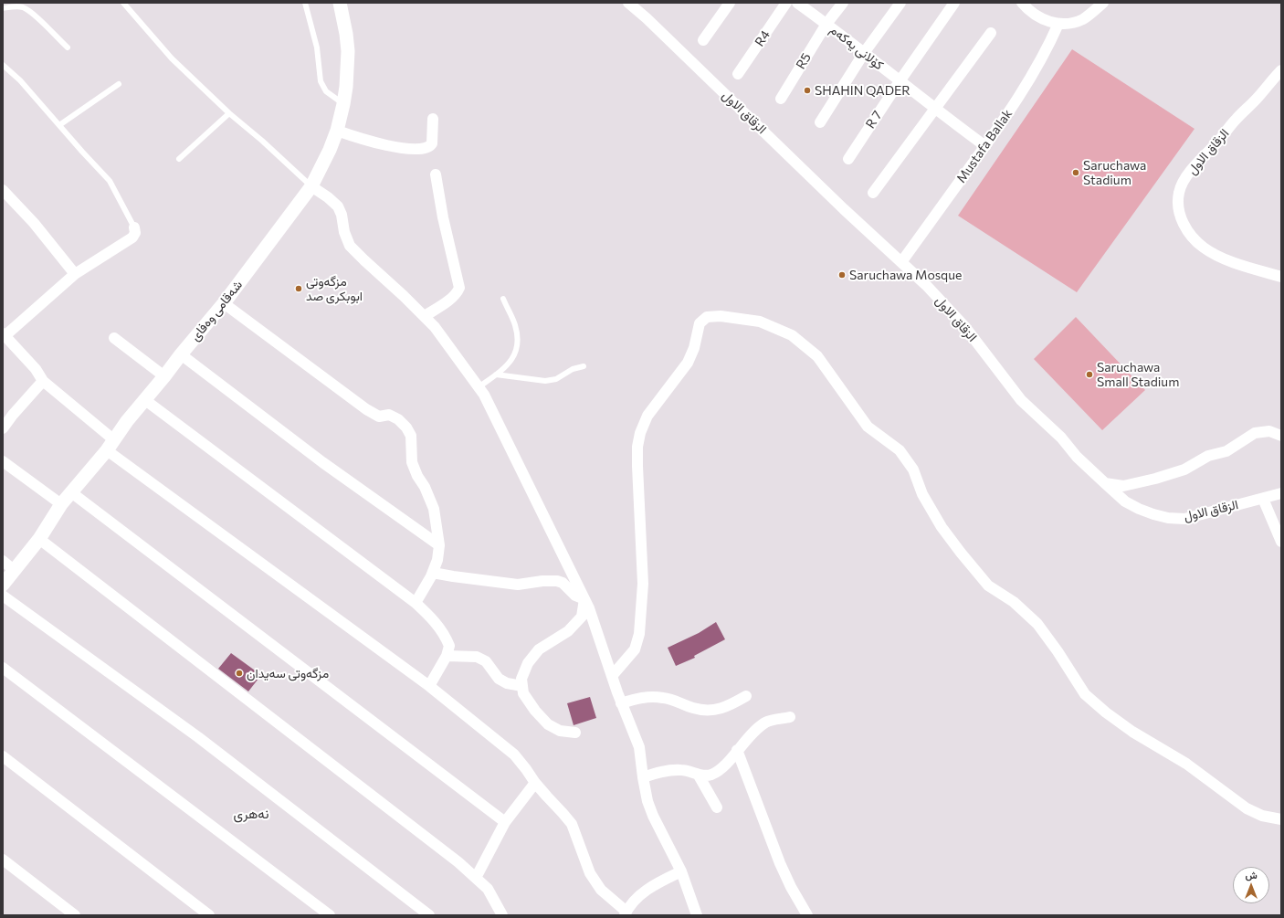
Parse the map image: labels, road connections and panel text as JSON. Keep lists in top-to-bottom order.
{
  "streets": {
    "street": [
      "R4",
      "کۆلانی یەکەم",
      "R5",
      "الزقاق الاول",
      "R 7",
      "Mustafa Ballak",
      "شەقامی وەفای"
    ]
  },
  "crossings": [
    ["کۆلانی یەکەم", "R5"],
    ["کۆلانی یەکەم", "R 7"],
    ["کۆلانی یەکەم", "Mustafa Ballak"],
    ["الزقاق الاول", "Mustafa Ballak"]
  ],
  "districts": ["نەھری"],
  "places": [
    "SHAHIN QADER",
    "Saruchawa Stadium",
    "Saruchawa Mosque",
    "مزگەوتی ابوبکری صد",
    "Saruchawa Small Stadium",
    "مزگەوتی سەیدان"
  ],
  "north": "top"
}
